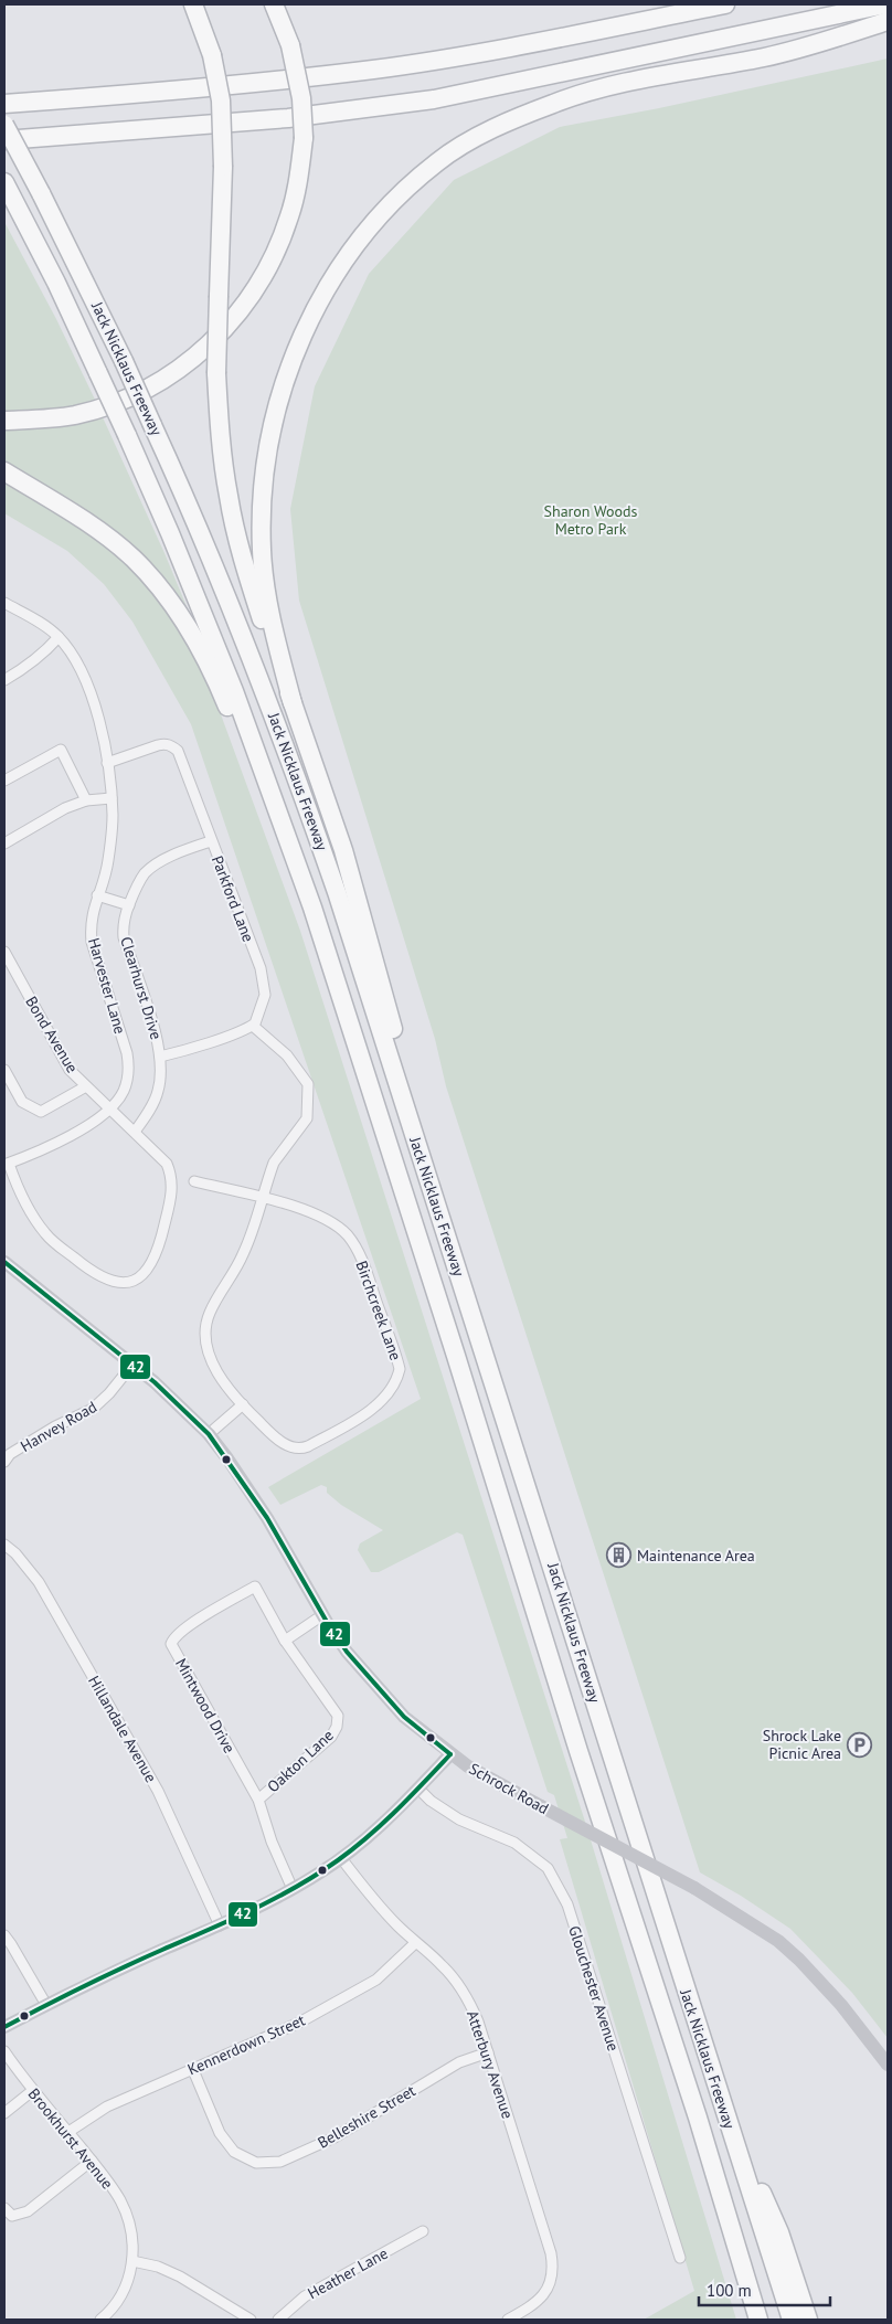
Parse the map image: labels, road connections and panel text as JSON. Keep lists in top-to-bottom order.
{
  "streets": {
    "highway": ["Jack Nicklaus Freeway"],
    "main road": ["Schrock Road"],
    "street": [
      "Parkford Lane",
      "Harvester Lane",
      "Clearhurst Drive",
      "Bond Avenue",
      "Birchcreek Lane",
      "Hanvey Road",
      "Mintwood Drive",
      "Hillandale Avenue",
      "Oakton Lane",
      "Glouchester Avenue",
      "Kennerdown Street",
      "Atterbury Avenue",
      "Belleshire Street",
      "Brookhurst Avenue",
      "Heather Lane"
    ]
  },
  "crossings": [
    ["Parkford Lane", "Harvester Lane"],
    ["Parkford Lane", "Clearhurst Drive"],
    ["Harvester Lane", "Bond Avenue"],
    ["Clearhurst Drive", "Bond Avenue"],
    ["Hanvey Road", "Schrock Road"],
    ["Mintwood Drive", "Oakton Lane"],
    ["Kennerdown Street", "Atterbury Avenue"],
    ["Kennerdown Street", "Belleshire Street"],
    ["Kennerdown Street", "Brookhurst Avenue"],
    ["Atterbury Avenue", "Belleshire Street"]
  ],
  "parks": ["Sharon Woods Metro Park"],
  "places": {
    "building": ["Maintenance Area"],
    "parking": ["Shrock Lake Picnic Area"]
  },
  "lines": ["transit line 42"],
  "scale_bar": "100 m"
}
